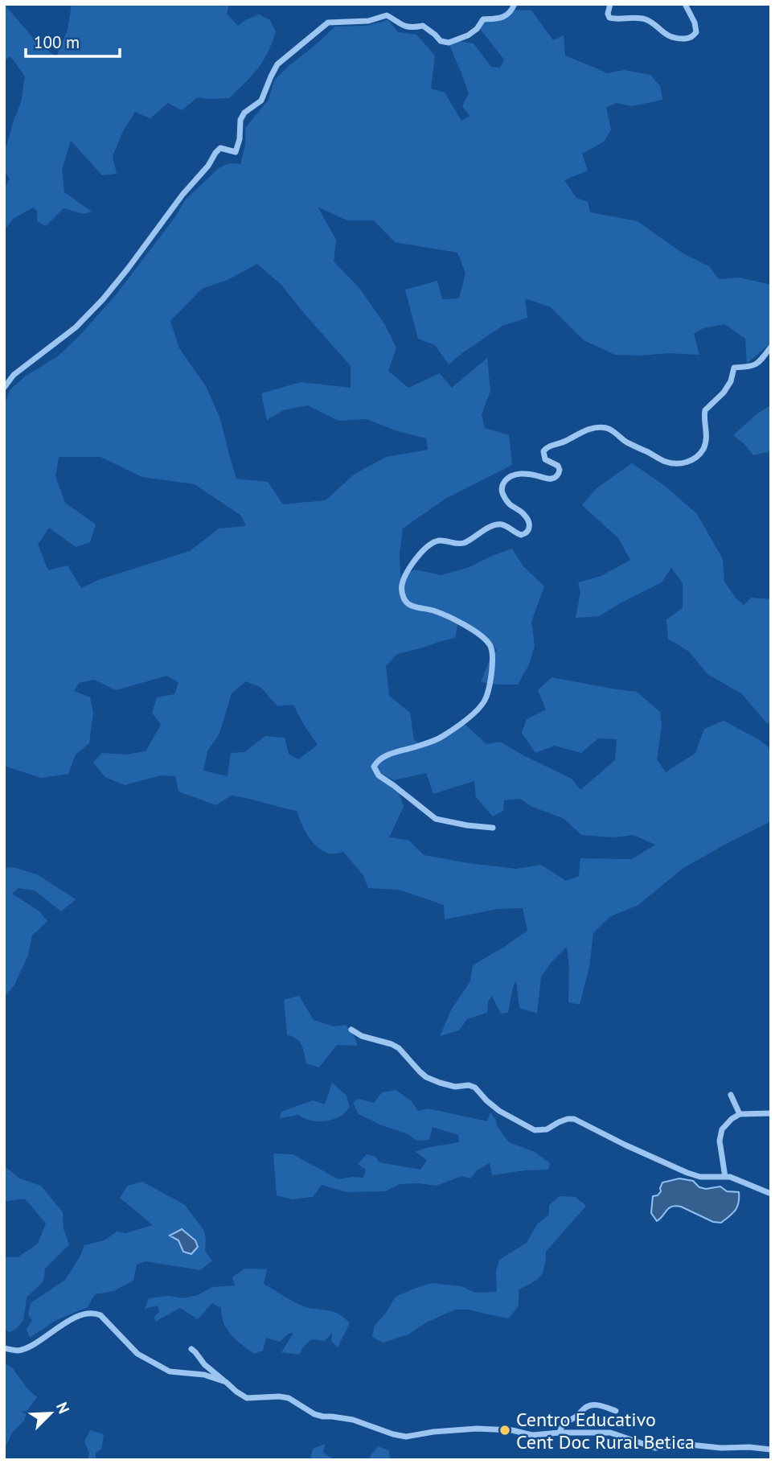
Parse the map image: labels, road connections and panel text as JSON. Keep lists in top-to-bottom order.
{
  "places": ["Centro Educativo Cent Doc Rural Betica"],
  "scale_bar": "100 m",
  "north": "top right"
}
